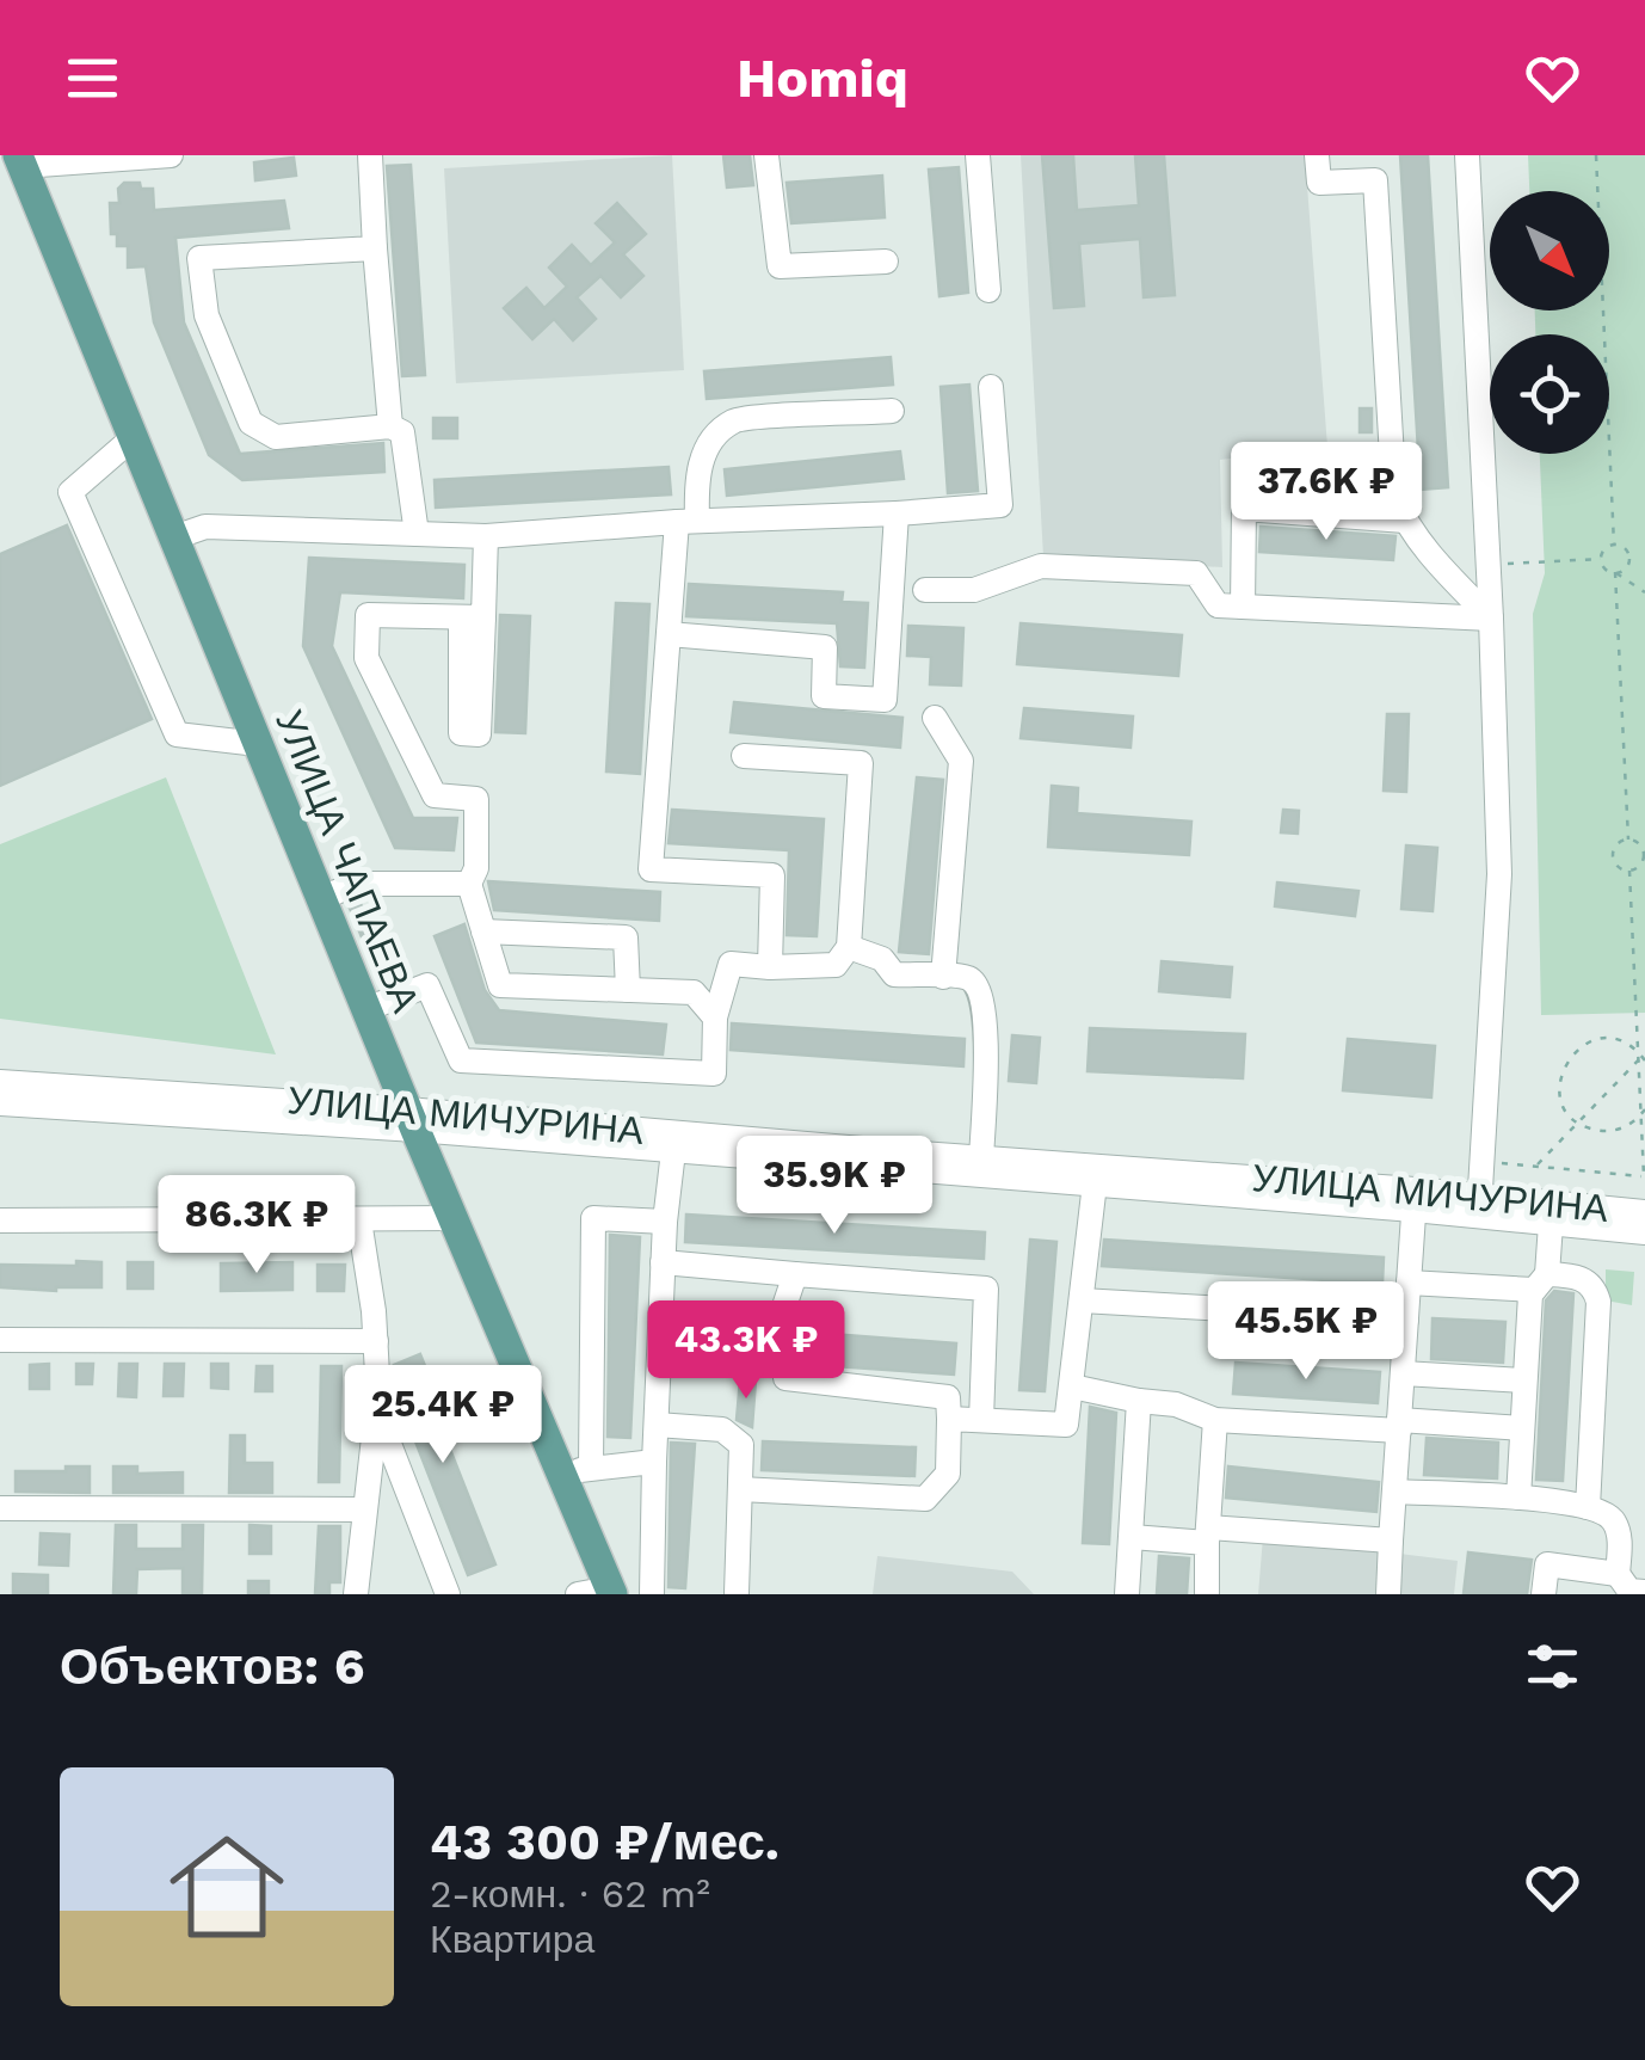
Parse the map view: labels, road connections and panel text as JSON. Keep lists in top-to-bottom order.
{
  "streets": {
    "main road": ["УЛИЦА ЧАПАЕВА"],
    "street": ["УЛИЦА МИЧУРИНА"]
  },
  "crossings": [
    ["УЛИЦА ЧАПАЕВА", "УЛИЦА МИЧУРИНА"]
  ],
  "north": "bottom right",
  "page": {
    "header": "Homiq",
    "price": [
      "37.6K ₽",
      "35.9K ₽",
      "86.3K ₽",
      "45.5K ₽",
      "43.3K ₽",
      "25.4K ₽"
    ],
    "heading": "Объектов: 6",
    "list": [
      {
        "name": "43 300 ₽/мес.",
        "note": "2-комн. · 62 m² · Квартира"
      }
    ]
  }
}
